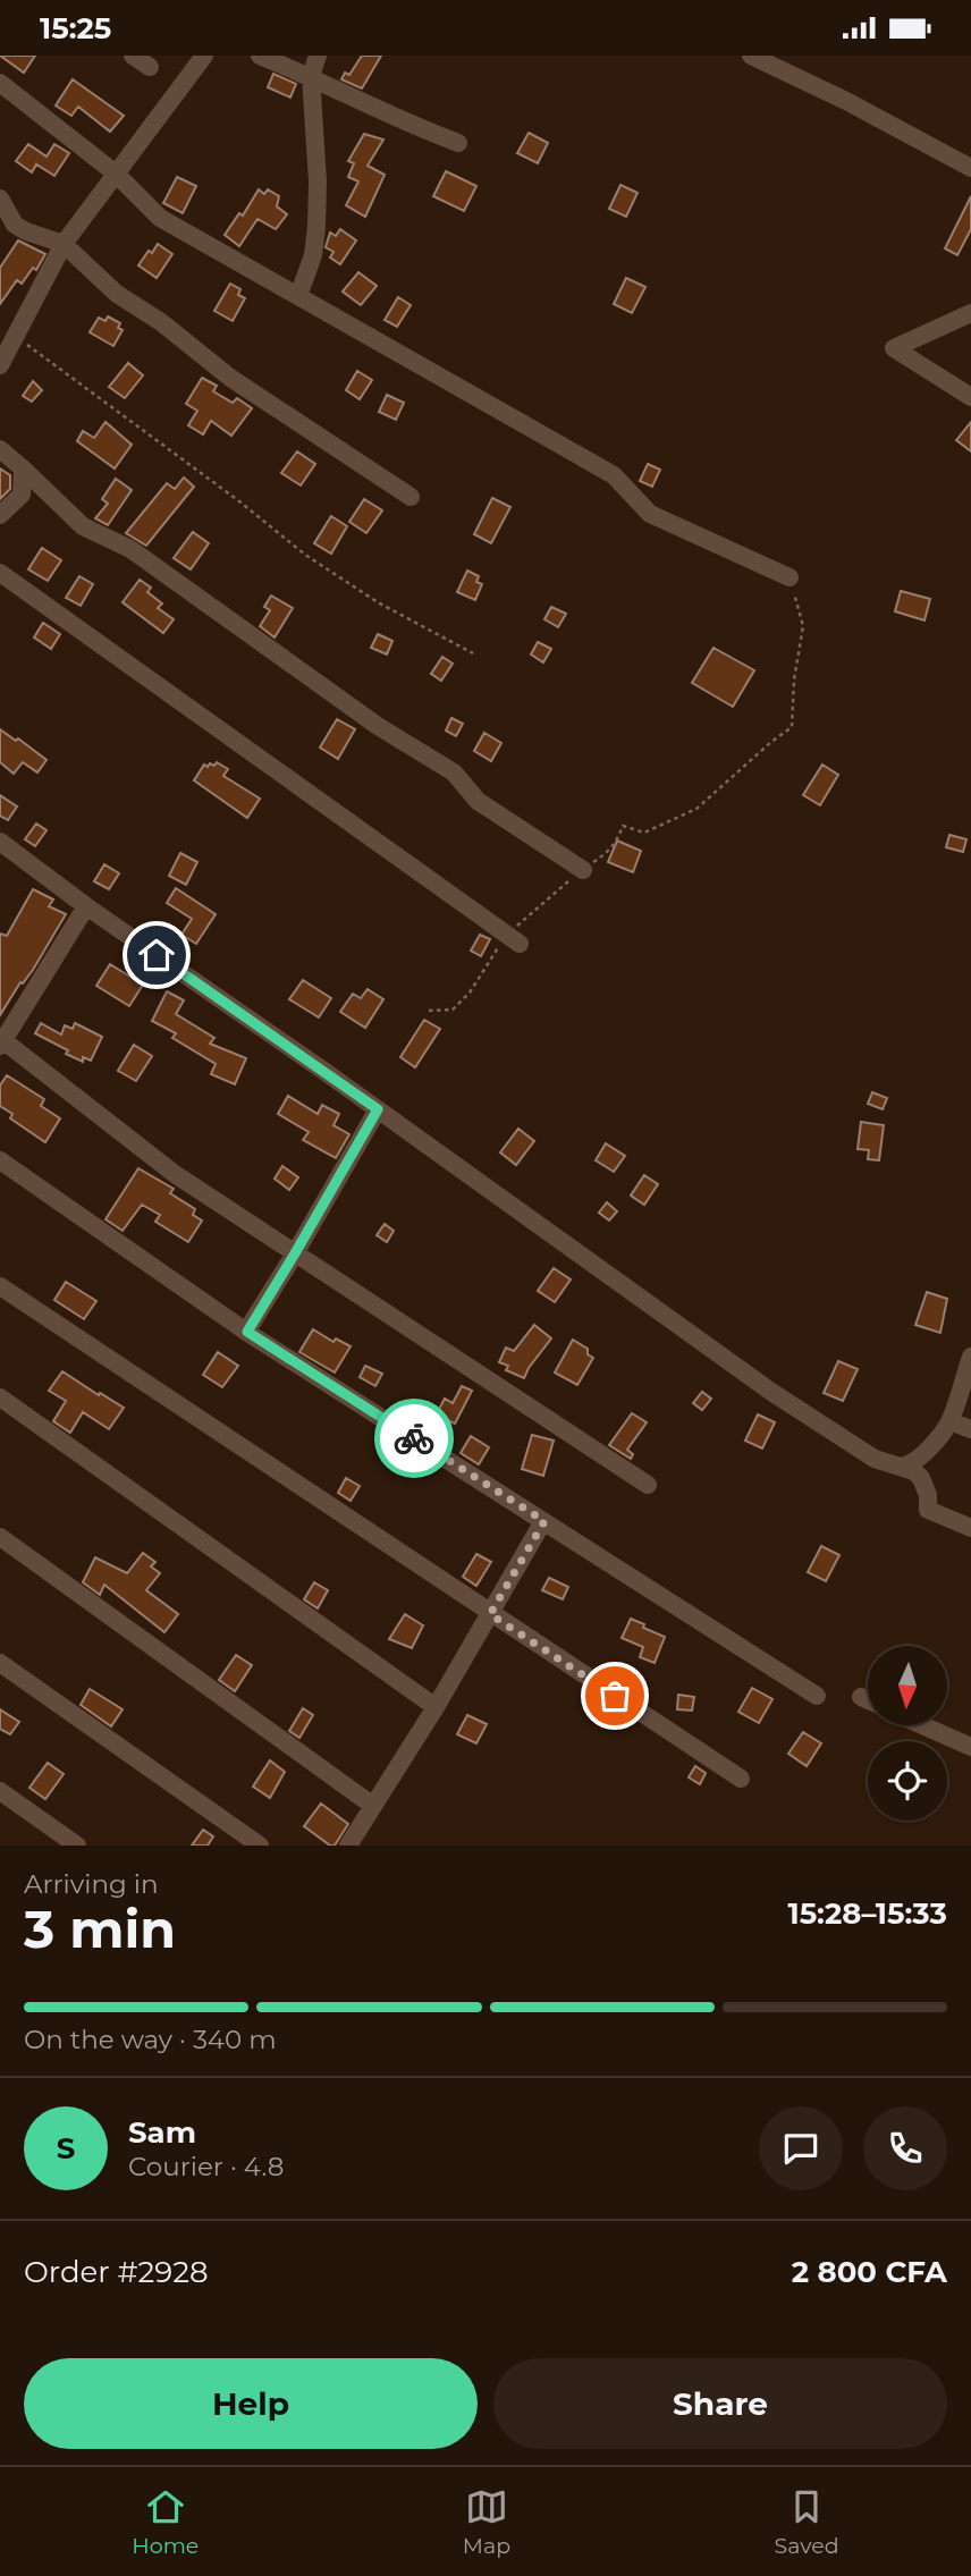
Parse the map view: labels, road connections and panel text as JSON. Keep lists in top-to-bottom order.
{
  "north": "bottom",
  "page": {
    "status": "15:25",
    "heading": ["3 min", "Arriving in", "15:28–15:33"],
    "panel": [
      "Sam",
      "Courier · 4.8",
      "Order #2928",
      "2 800 CFA"
    ],
    "bar": "On the way · 340 m",
    "round": "S",
    "buttons": ["Help", "Share"],
    "tabs": ["Home", "Map", "Saved"]
  }
}
